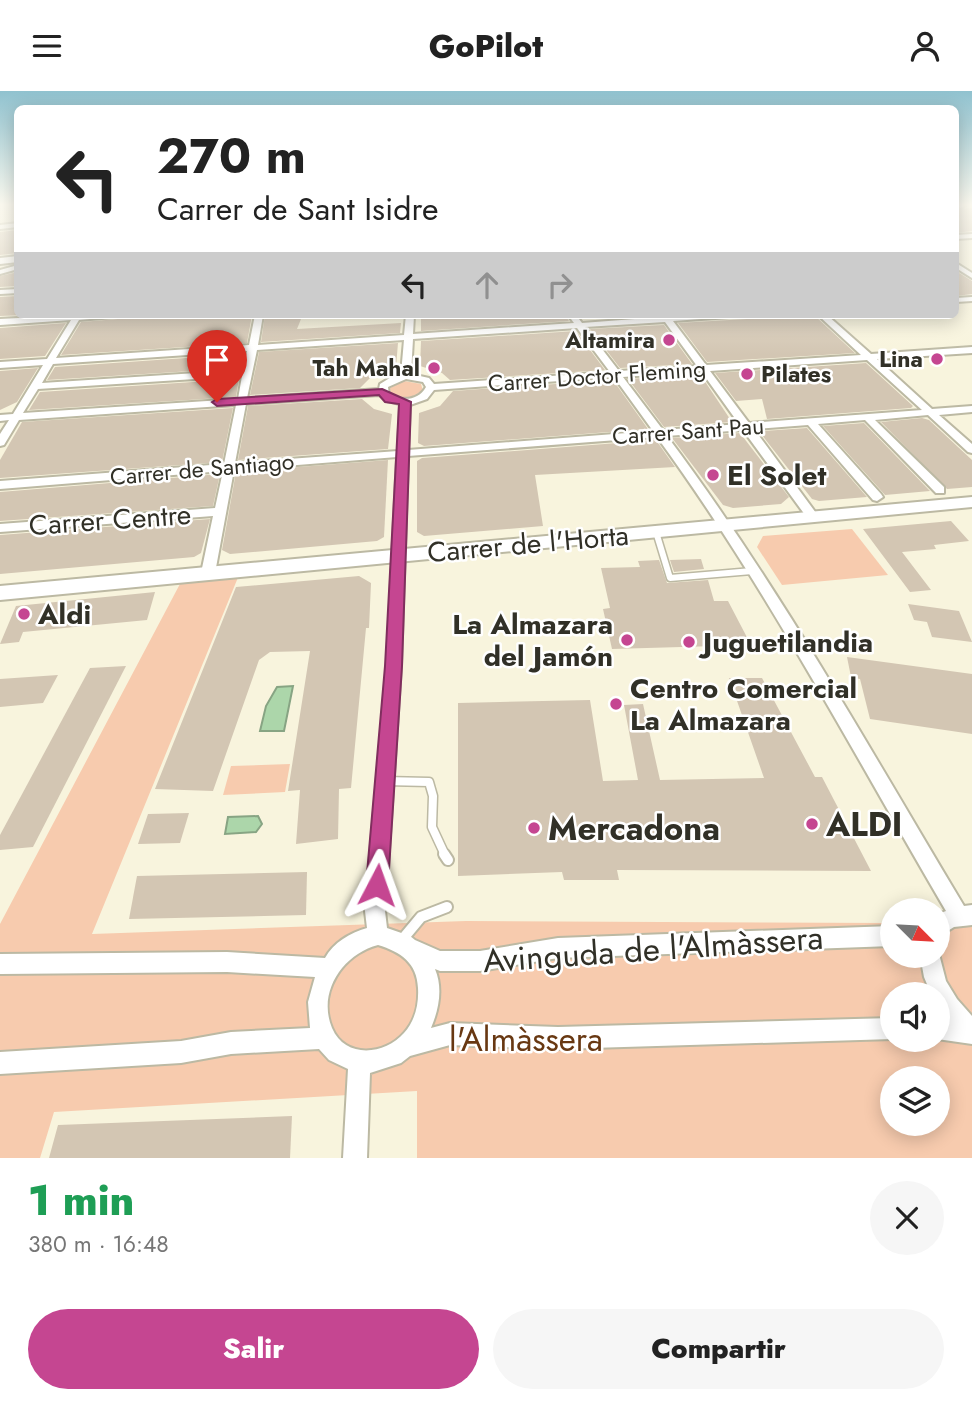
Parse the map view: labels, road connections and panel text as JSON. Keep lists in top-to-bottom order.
{
  "streets": {
    "street": [
      "Carrer Doctor Fleming",
      "Carrer Sant Pau",
      "Carrer de Santiago",
      "Carrer Centre",
      "Carrer de l'Horta",
      "Avinguda de l'Almàssera"
    ]
  },
  "crossings": [
    ["Carrer Sant Pau", "Carrer de Santiago"]
  ],
  "parks": ["l'Almàssera"],
  "places": [
    "Altamira",
    "Lina",
    "Tah Mahal",
    "Pilates",
    "El Solet",
    "Aldi",
    "La Almazara del Jamón",
    "Juguetilandia",
    "Centro Comercial La Almazara",
    "ALDI",
    "Mercadona"
  ],
  "north": "bottom right",
  "page": {
    "header": "GoPilot",
    "turn": ["270 m", "Carrer de Sant Isidre"],
    "heading": ["1 min", "380 m · 16:48"],
    "buttons": ["Salir", "Compartir"]
  }
}
